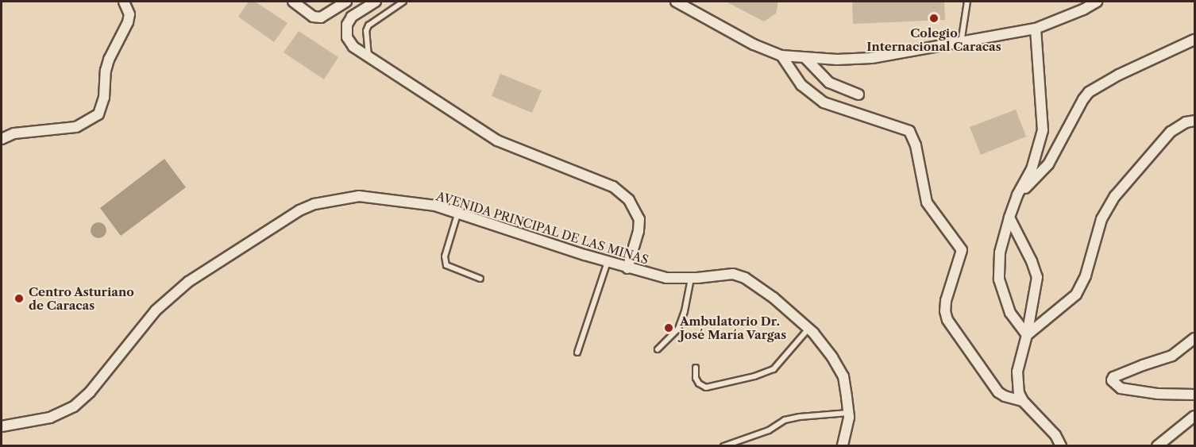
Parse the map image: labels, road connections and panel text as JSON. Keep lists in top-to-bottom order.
{
  "streets": {
    "street": ["AVENIDA PRINCIPAL DE LAS MINAS"]
  },
  "places": ["Colegio Internacional Caracas", "Centro Asturiano de Caracas", "Ambulatorio Dr. José María Vargas"]
}
